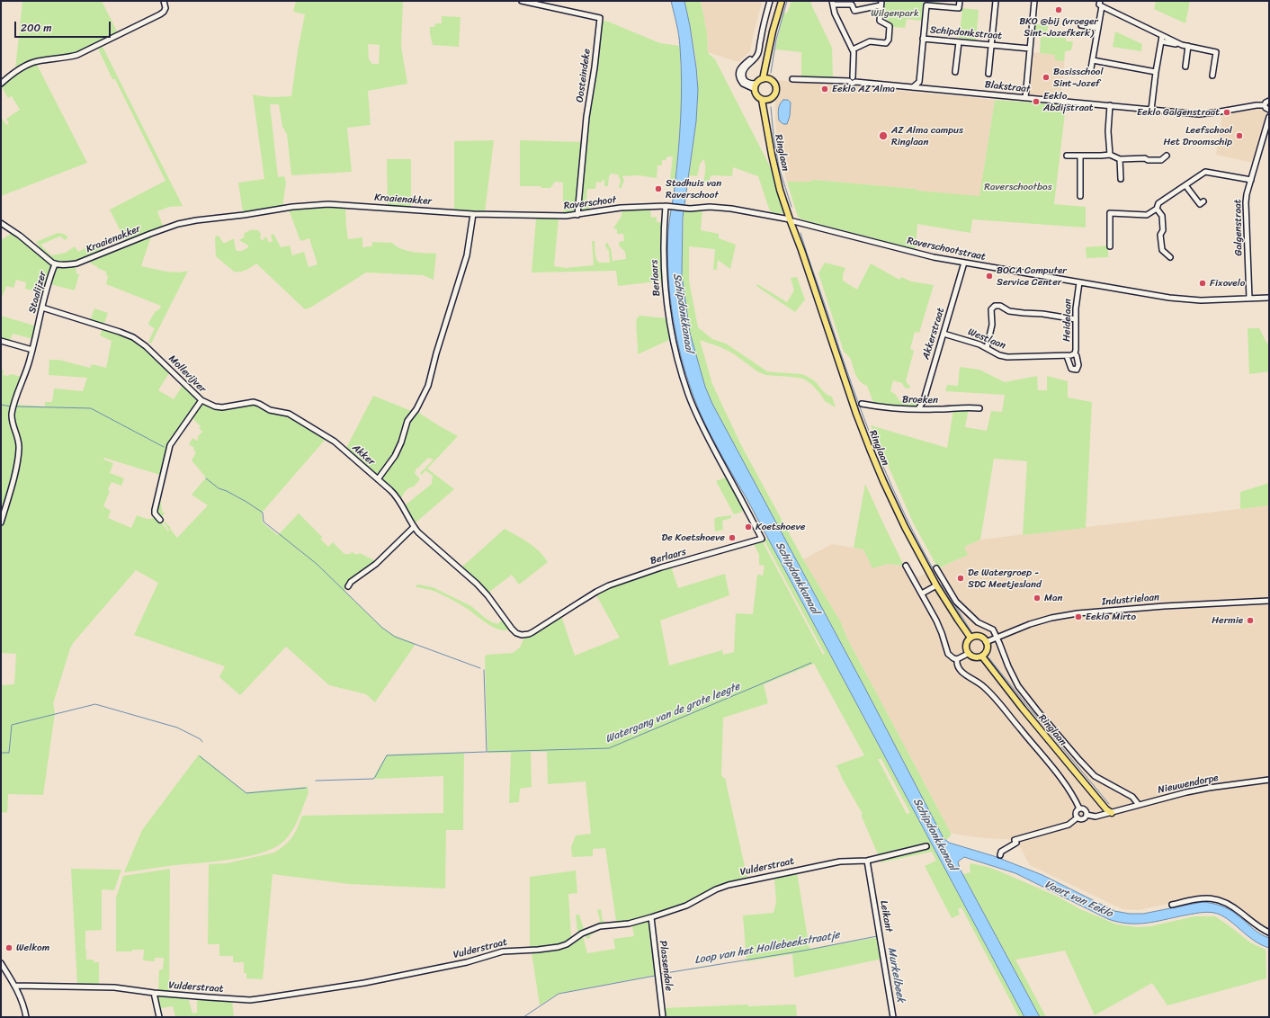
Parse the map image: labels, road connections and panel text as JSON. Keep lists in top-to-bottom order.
{
  "streets": {
    "main road": ["Ringlaan"],
    "street": [
      "Schipdonkstraat",
      "Oosteindeke",
      "Blakstraat",
      "Kraaienakker",
      "Raverschoot",
      "Galgenstraat",
      "Raverschootstraat",
      "Berlaars",
      "Staalijzer",
      "Heidelaan",
      "Akkerstraat",
      "Westlaan",
      "Mollevijver",
      "Broeken",
      "Akker",
      "Industrielaan",
      "Nieuwendorpe",
      "Vulderstraat",
      "Leikant",
      "Plassendale"
    ]
  },
  "crossings": [
    ["Oosteindeke", "Raverschoot"],
    ["Ringlaan", "Raverschootstraat"],
    ["Ringlaan", "Industrielaan"],
    ["Ringlaan", "Nieuwendorpe"],
    ["Kraaienakker", "Raverschoot"],
    ["Kraaienakker", "Staalijzer"],
    ["Raverschoot", "Raverschootstraat"],
    ["Raverschoot", "Berlaars"],
    ["Galgenstraat", "Raverschootstraat"],
    ["Raverschootstraat", "Heidelaan"],
    ["Raverschootstraat", "Akkerstraat"],
    ["Berlaars", "Akker"],
    ["Staalijzer", "Mollevijver"],
    ["Heidelaan", "Westlaan"],
    ["Akkerstraat", "Westlaan"],
    ["Akkerstraat", "Broeken"],
    ["Mollevijver", "Akker"],
    ["Vulderstraat", "Leikant"],
    ["Vulderstraat", "Plassendale"]
  ],
  "water": [
    "Schipdonkkanaal",
    "Watergang van de grote leegte",
    "Vaart van Eeklo",
    "Loop van het Hollebeekstraatje",
    "Murkelbeek"
  ],
  "parks": ["Wilgenpark", "Raverschootbos"],
  "places": [
    "BKO @bij (vroeger Sint-Jozefkerk)",
    "Basisschool Sint-Jozef",
    "Eeklo AZ Alma",
    "Eeklo Abdijstraat",
    "Eeklo Galgenstraat",
    "AZ Alma campus Ringlaan",
    "Leefschool Het Droomschip",
    "Stadhuis van Raverschoot",
    "BOCA Computer Service Center",
    "Fixovelo",
    "Koetshoeve",
    "De Koetshoeve",
    "De Watergroep - SDC Meetjesland",
    "Man",
    "Eeklo Mirto",
    "Hermie",
    "Welkom"
  ],
  "scale_bar": "200 m"
}
